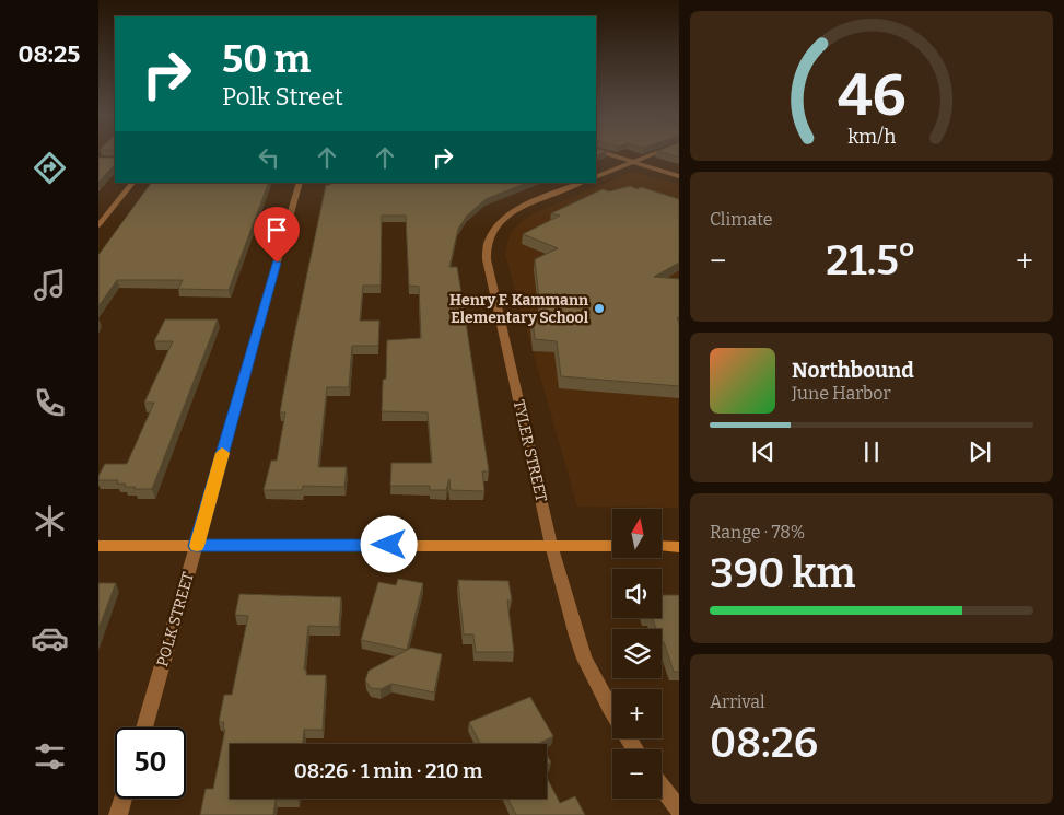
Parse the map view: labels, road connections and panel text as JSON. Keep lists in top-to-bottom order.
{
  "streets": {
    "street": ["TYLER STREET", "POLK STREET"]
  },
  "places": ["Henry F. Kammann Elementary School"],
  "north": "top",
  "page": {
    "tabs": "08:25",
    "turn": ["50 m", "Polk Street"],
    "tile": [
      "Climate",
      ["Range · 78%", "390 km"],
      ["Arrival", "08:26"]
    ],
    "heat": ["−", "21.5°", "+"],
    "song": ["Northbound", "June Harbor"],
    "map_buttons": ["+", "−"],
    "limit": "50",
    "trip": "08:26 · 1 min · 210 m",
    "gauge": ["46", "km/h"]
  }
}
